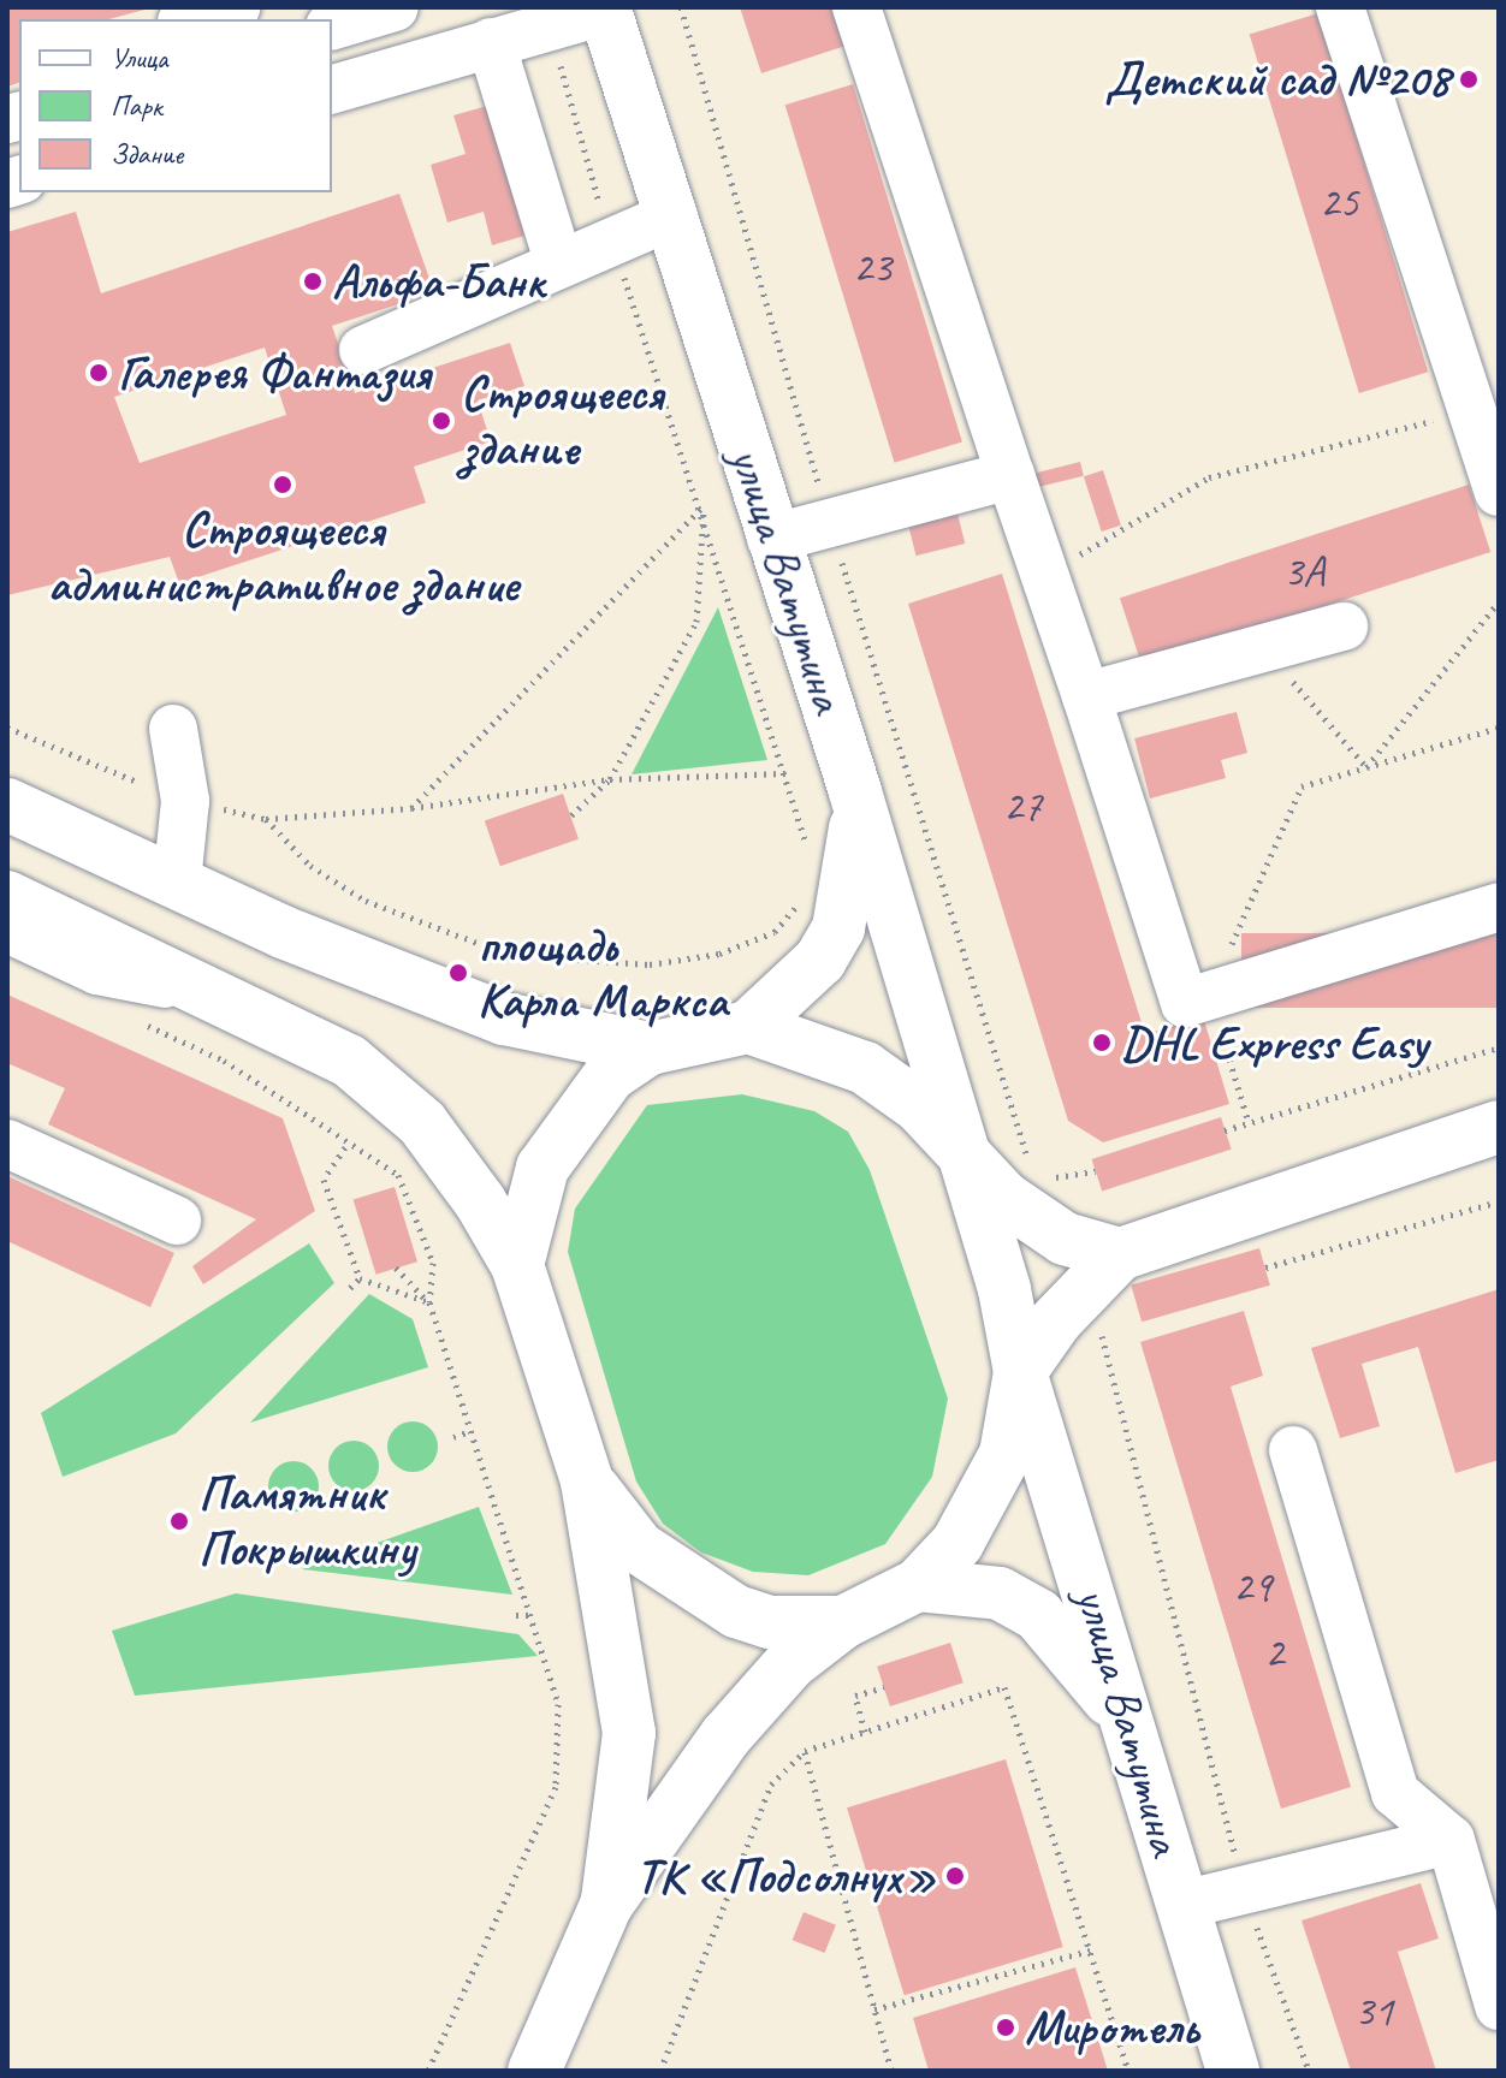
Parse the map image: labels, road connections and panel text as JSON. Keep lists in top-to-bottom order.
{
  "streets": {
    "main road": ["улица Ватутина"]
  },
  "places": [
    "Детский сад №208",
    "Альфа-Банк",
    "Галерея Фантазия",
    "Строящееся здание",
    "Строящееся административное здание",
    "площадь Карла Маркса",
    "DHL Express Easy",
    "Памятник Покрышкину",
    "ТК «Подсолнух»",
    "Миротель"
  ],
  "house_numbers": [
    "25",
    "23",
    "3А",
    "27",
    "29",
    "2",
    "31"
  ],
  "legend": ["Улица", "Парк", "Здание"]
}
